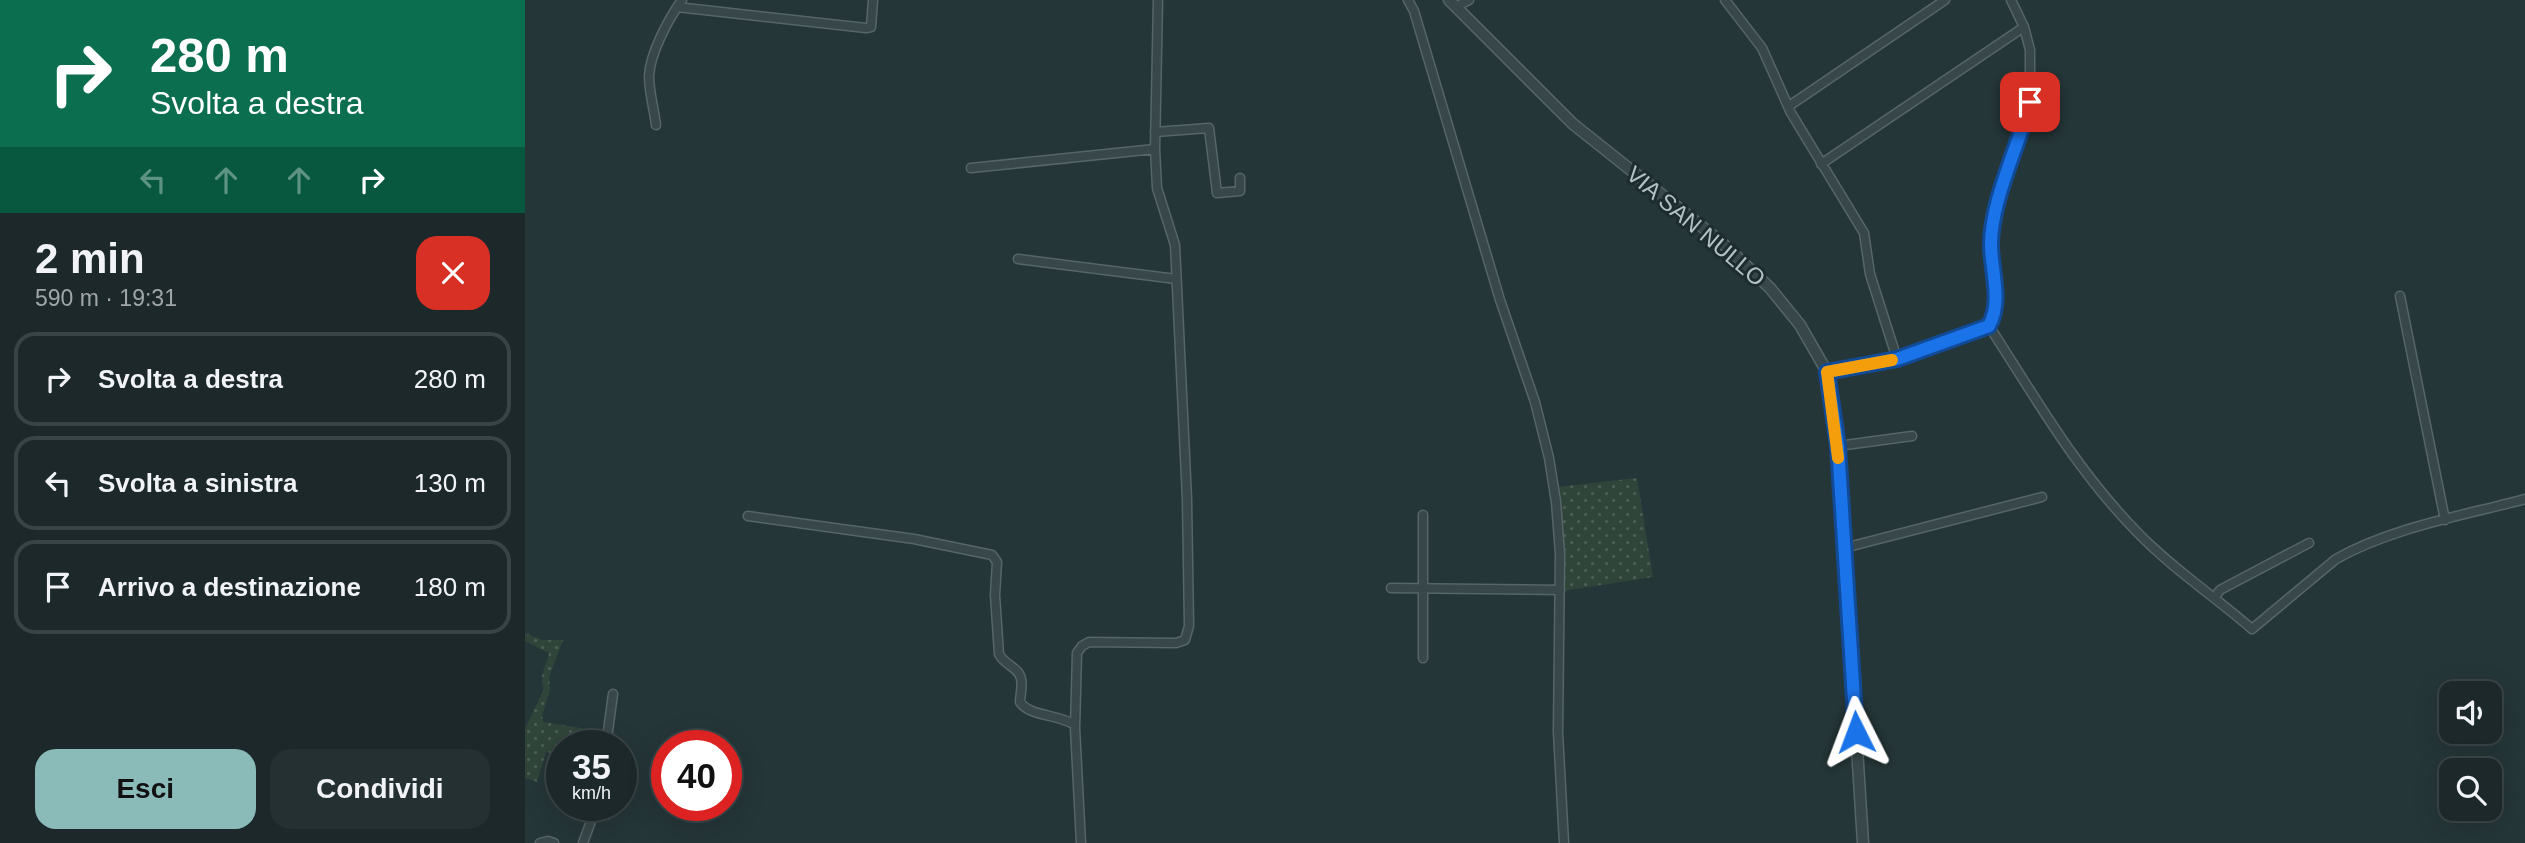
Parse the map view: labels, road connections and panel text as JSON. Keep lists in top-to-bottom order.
{
  "streets": {
    "street": ["VIA SAN NULLO"]
  },
  "page": {
    "turn": ["280 m", "Svolta a destra"],
    "heading": ["2 min", "590 m · 19:31"],
    "list": [
      {
        "name": "Svolta a destra",
        "value": "280 m"
      },
      {
        "name": "Svolta a sinistra",
        "value": "130 m"
      },
      {
        "name": "Arrivo a destinazione",
        "value": "180 m"
      }
    ],
    "speed": "35 km/h",
    "limit": "40",
    "buttons": ["Esci", "Condividi"]
  }
}
